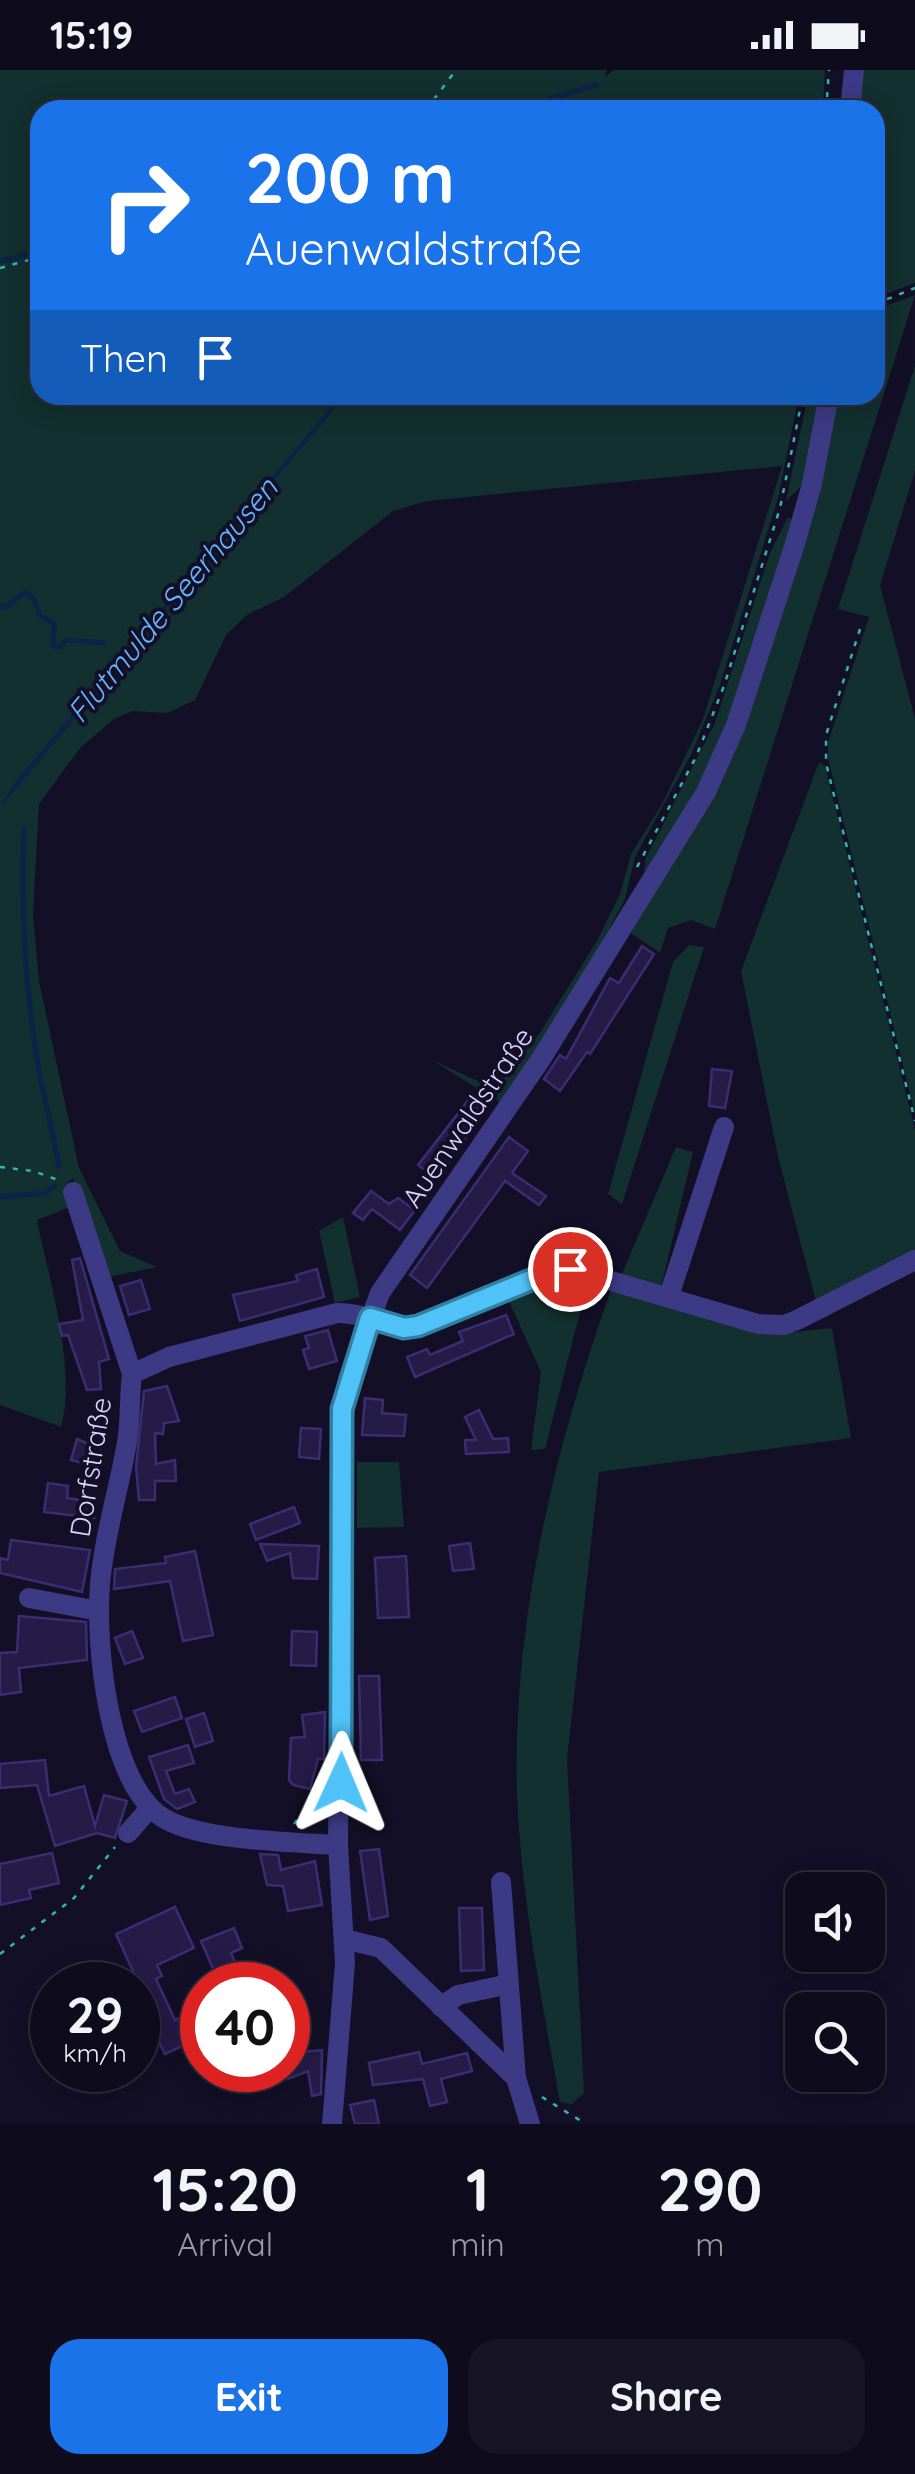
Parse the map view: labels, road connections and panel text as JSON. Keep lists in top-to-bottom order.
{
  "streets": {
    "street": ["Auenwaldstraße", "Dorfstraße"]
  },
  "crossings": [
    ["Auenwaldstraße", "Dorfstraße"]
  ],
  "water": ["Flutmulde Seerhausen"],
  "page": {
    "status": "15:19",
    "turn": ["200 m", "Auenwaldstraße"],
    "then": "Then",
    "speed": "29 km/h",
    "limit": "40",
    "eta": [
      "15:20",
      "Arrival",
      "1",
      "min",
      "290",
      "m"
    ],
    "buttons": ["Exit", "Share"]
  }
}
